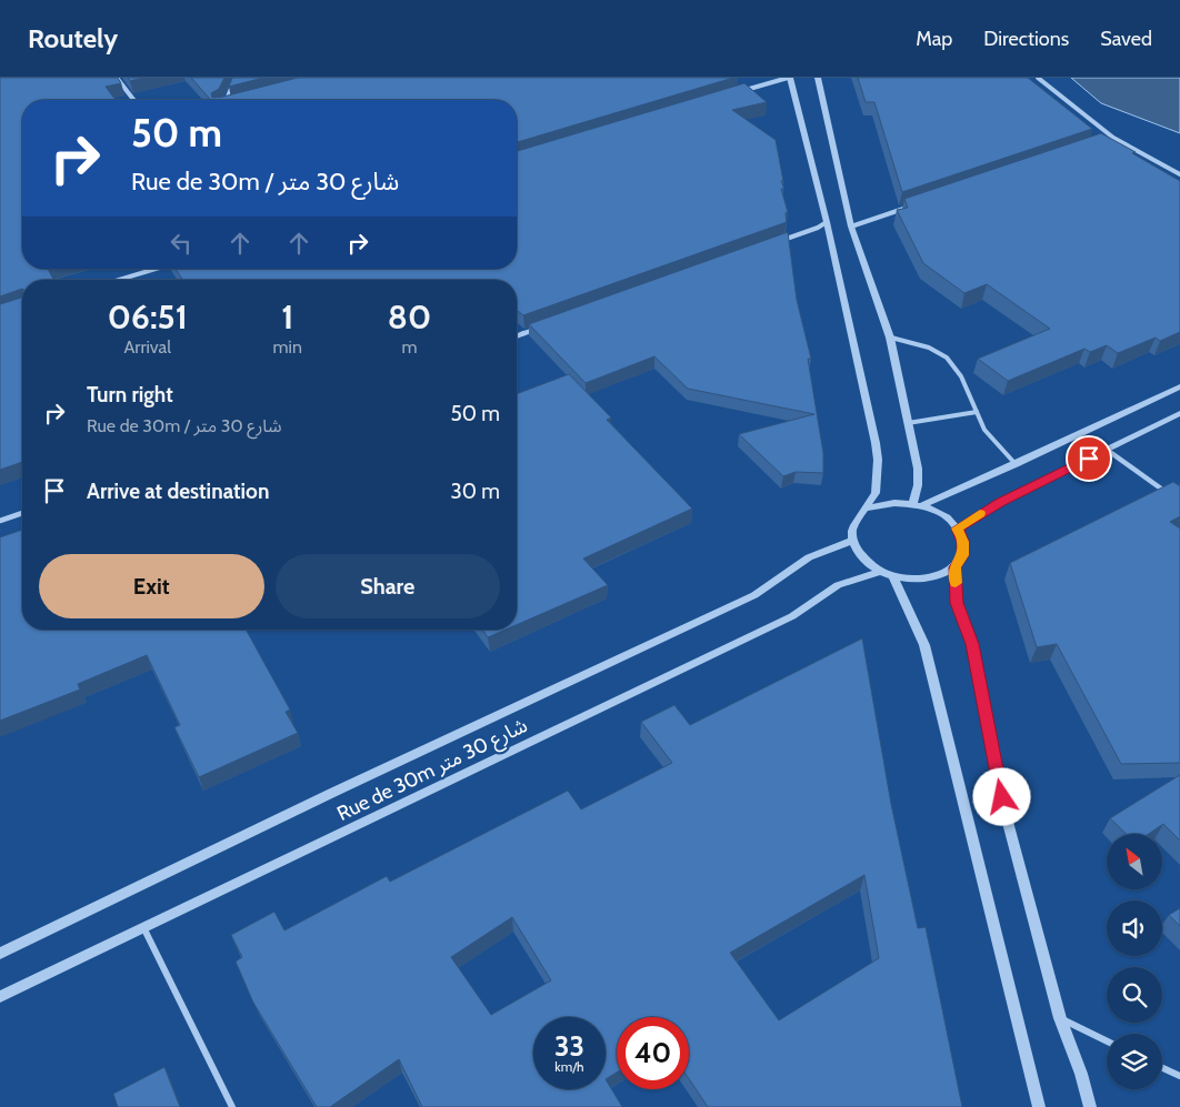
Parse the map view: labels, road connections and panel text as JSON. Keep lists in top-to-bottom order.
{
  "streets": {
    "street": ["Rue de 30m شارع 30 متر"]
  },
  "north": "top left",
  "page": {
    "header": "Routely",
    "nav": ["Map", "Directions", "Saved"],
    "turn": ["50 m", "Rue de 30m / شارع 30 متر"],
    "eta": [
      "06:51",
      "Arrival",
      "1",
      "min",
      "80",
      "m"
    ],
    "list": [
      {
        "name": "Turn right",
        "note": "Rue de 30m / شارع 30 متر",
        "value": "50 m"
      },
      {
        "name": "Arrive at destination",
        "value": "30 m"
      }
    ],
    "buttons": ["Exit", "Share"],
    "speed": "33 km/h",
    "limit": "40"
  }
}
